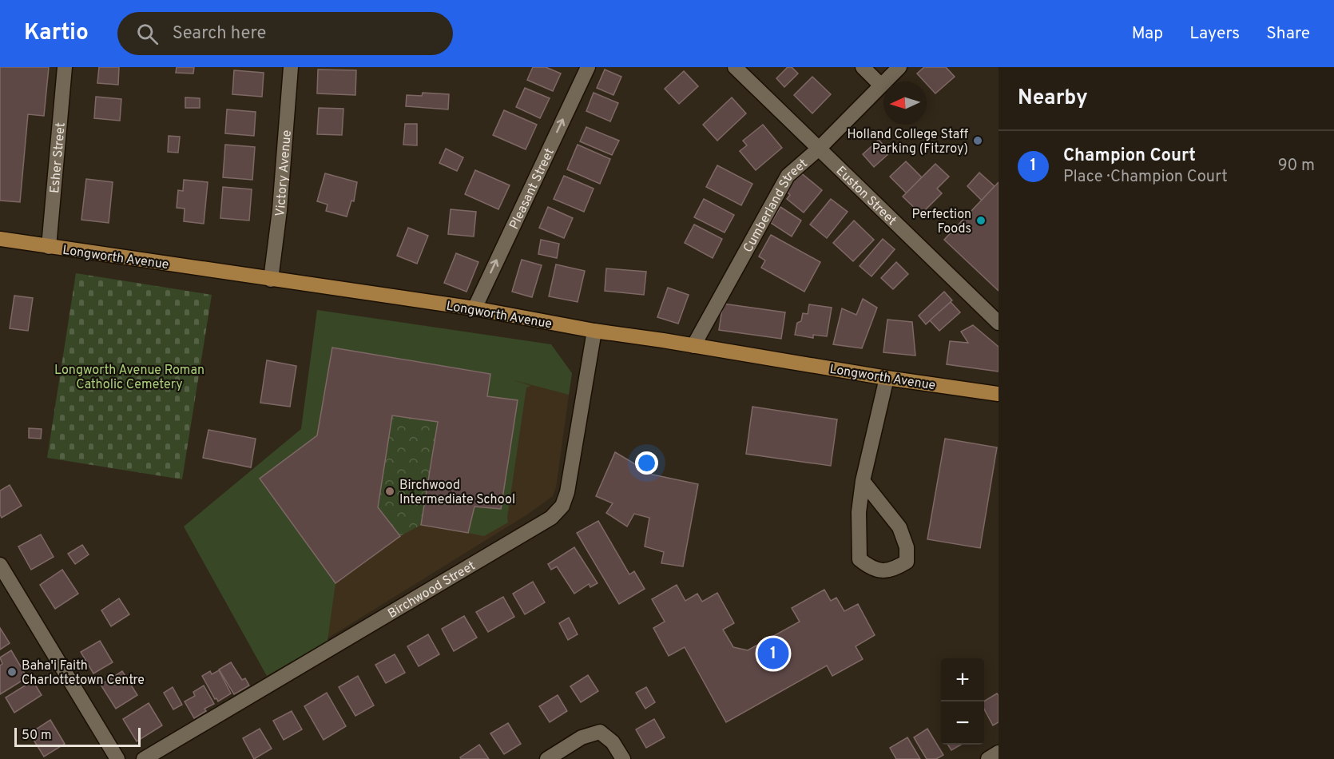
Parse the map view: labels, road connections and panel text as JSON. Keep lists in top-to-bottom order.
{
  "streets": {
    "main road": ["Longworth Avenue"],
    "street": [
      "Esher Street",
      "Victory Avenue",
      "Pleasant Street",
      "Euston Street",
      "Cumberland Street",
      "Birchwood Street"
    ]
  },
  "crossings": [
    ["Esher Street", "Longworth Avenue"],
    ["Victory Avenue", "Longworth Avenue"],
    ["Pleasant Street", "Longworth Avenue"],
    ["Euston Street", "Cumberland Street"],
    ["Cumberland Street", "Longworth Avenue"],
    ["Longworth Avenue", "Birchwood Street"]
  ],
  "one_way": ["Pleasant Street"],
  "parks": ["Longworth Avenue Roman Catholic Cemetery"],
  "places": [
    "Holland College Staff Parking (Fitzroy)",
    "Perfection Foods",
    "Birchwood Intermediate School",
    "Baha'i Faith Charlottetown Centre"
  ],
  "scale_bar": "50 m",
  "north": "left",
  "page": {
    "header": "Kartio",
    "search": "Search here",
    "nav": ["Map", "Layers", "Share"],
    "heading": "Nearby",
    "list": [
      {
        "mark": "1",
        "name": "Champion Court",
        "note": "Place · Champion Court",
        "value": "90 m"
      }
    ],
    "pins": "1",
    "map_buttons": ["+", "−"],
    "scale": "50 m"
  }
}
